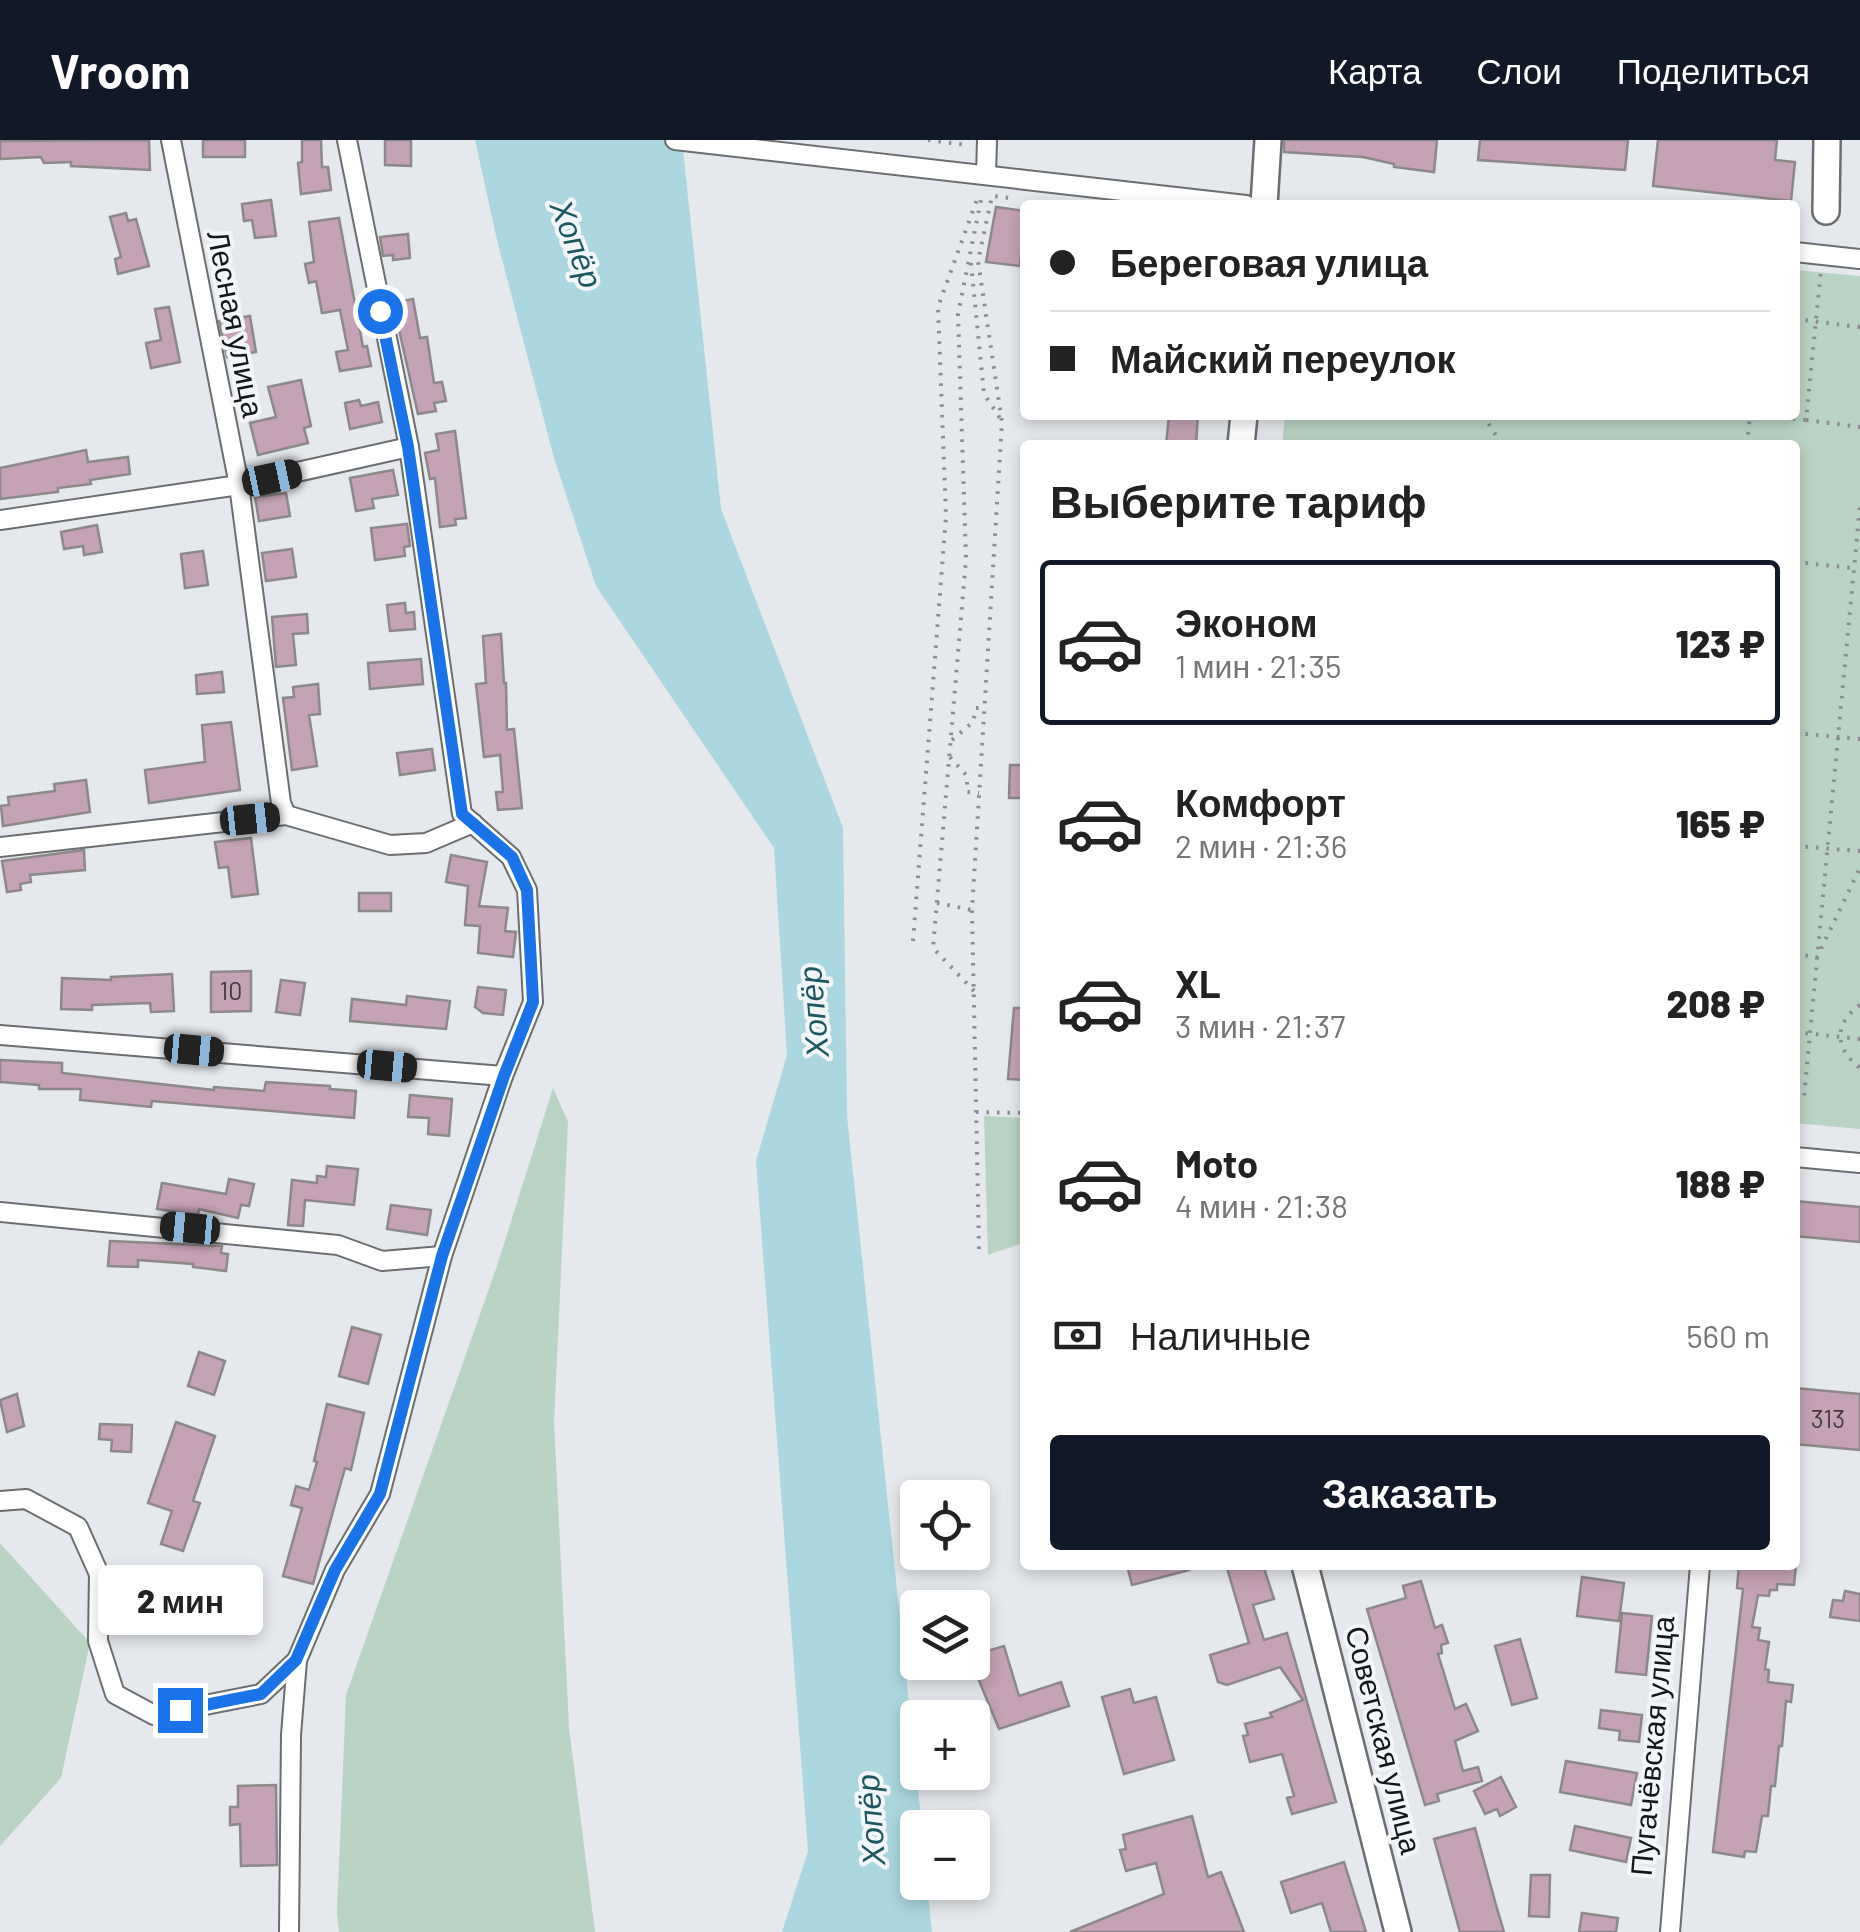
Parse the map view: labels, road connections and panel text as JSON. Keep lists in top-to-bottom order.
{
  "streets": {
    "street": ["Лесная улица", "Советская улица", "Пугачёвская улица"]
  },
  "water": ["Хопёр"],
  "house_numbers": ["10", "313"],
  "page": {
    "header": "Vroom",
    "nav": ["Карта", "Слои", "Поделиться"],
    "banner": ["Береговая улица", "Майский переулок"],
    "heading": "Выберите тариф",
    "list": [
      {
        "name": "Эконом",
        "note": "1 мин · 21:35",
        "value": "123 ₽"
      },
      {
        "name": "Комфорт",
        "note": "2 мин · 21:36",
        "value": "165 ₽"
      },
      {
        "name": "XL",
        "note": "3 мин · 21:37",
        "value": "208 ₽"
      },
      {
        "name": "Moto",
        "note": "4 мин · 21:38",
        "value": "188 ₽"
      }
    ],
    "pay": ["Наличные", "560 m"],
    "buttons": "Заказать",
    "map_buttons": ["+", "−"],
    "bubble": "2 мин"
  }
}
